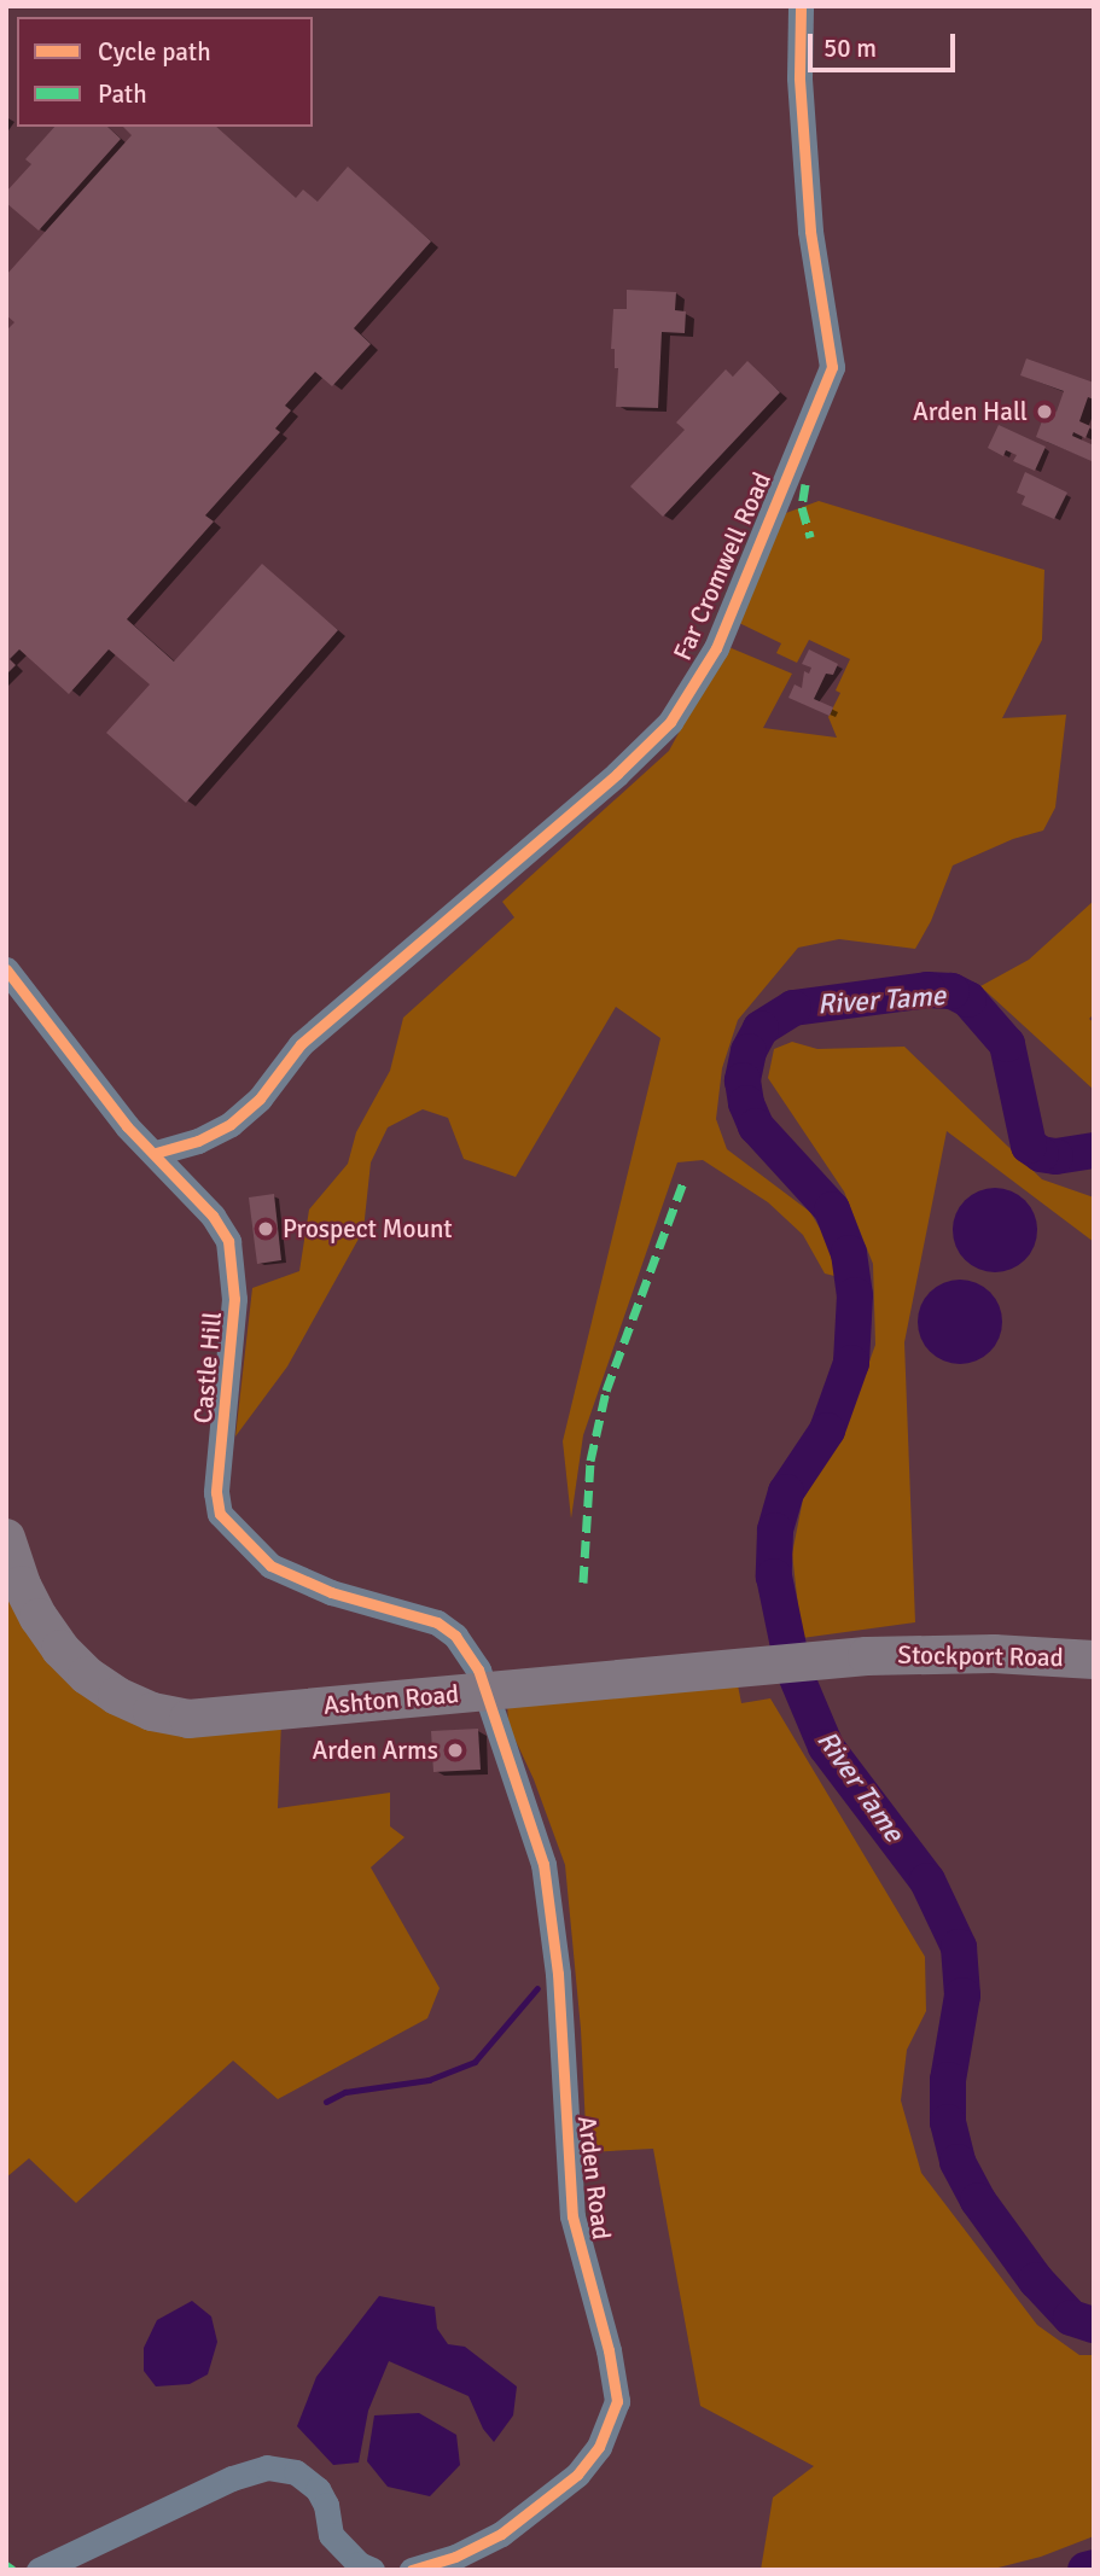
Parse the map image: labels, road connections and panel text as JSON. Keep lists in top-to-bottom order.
{
  "streets": {
    "highway": ["Stockport Road", "Ashton Road"],
    "street": ["Far Cromwell Road", "Castle Hill", "Arden Road"]
  },
  "crossings": [
    ["Far Cromwell Road", "Castle Hill"],
    ["Castle Hill", "Ashton Road"],
    ["Castle Hill", "Arden Road"],
    ["Stockport Road", "Ashton Road"],
    ["Ashton Road", "Arden Road"]
  ],
  "water": ["River Tame"],
  "places": ["Arden Hall", "Prospect Mount", "Arden Arms"],
  "legend": ["Cycle path", "Path"],
  "scale_bar": "50 m"
}
